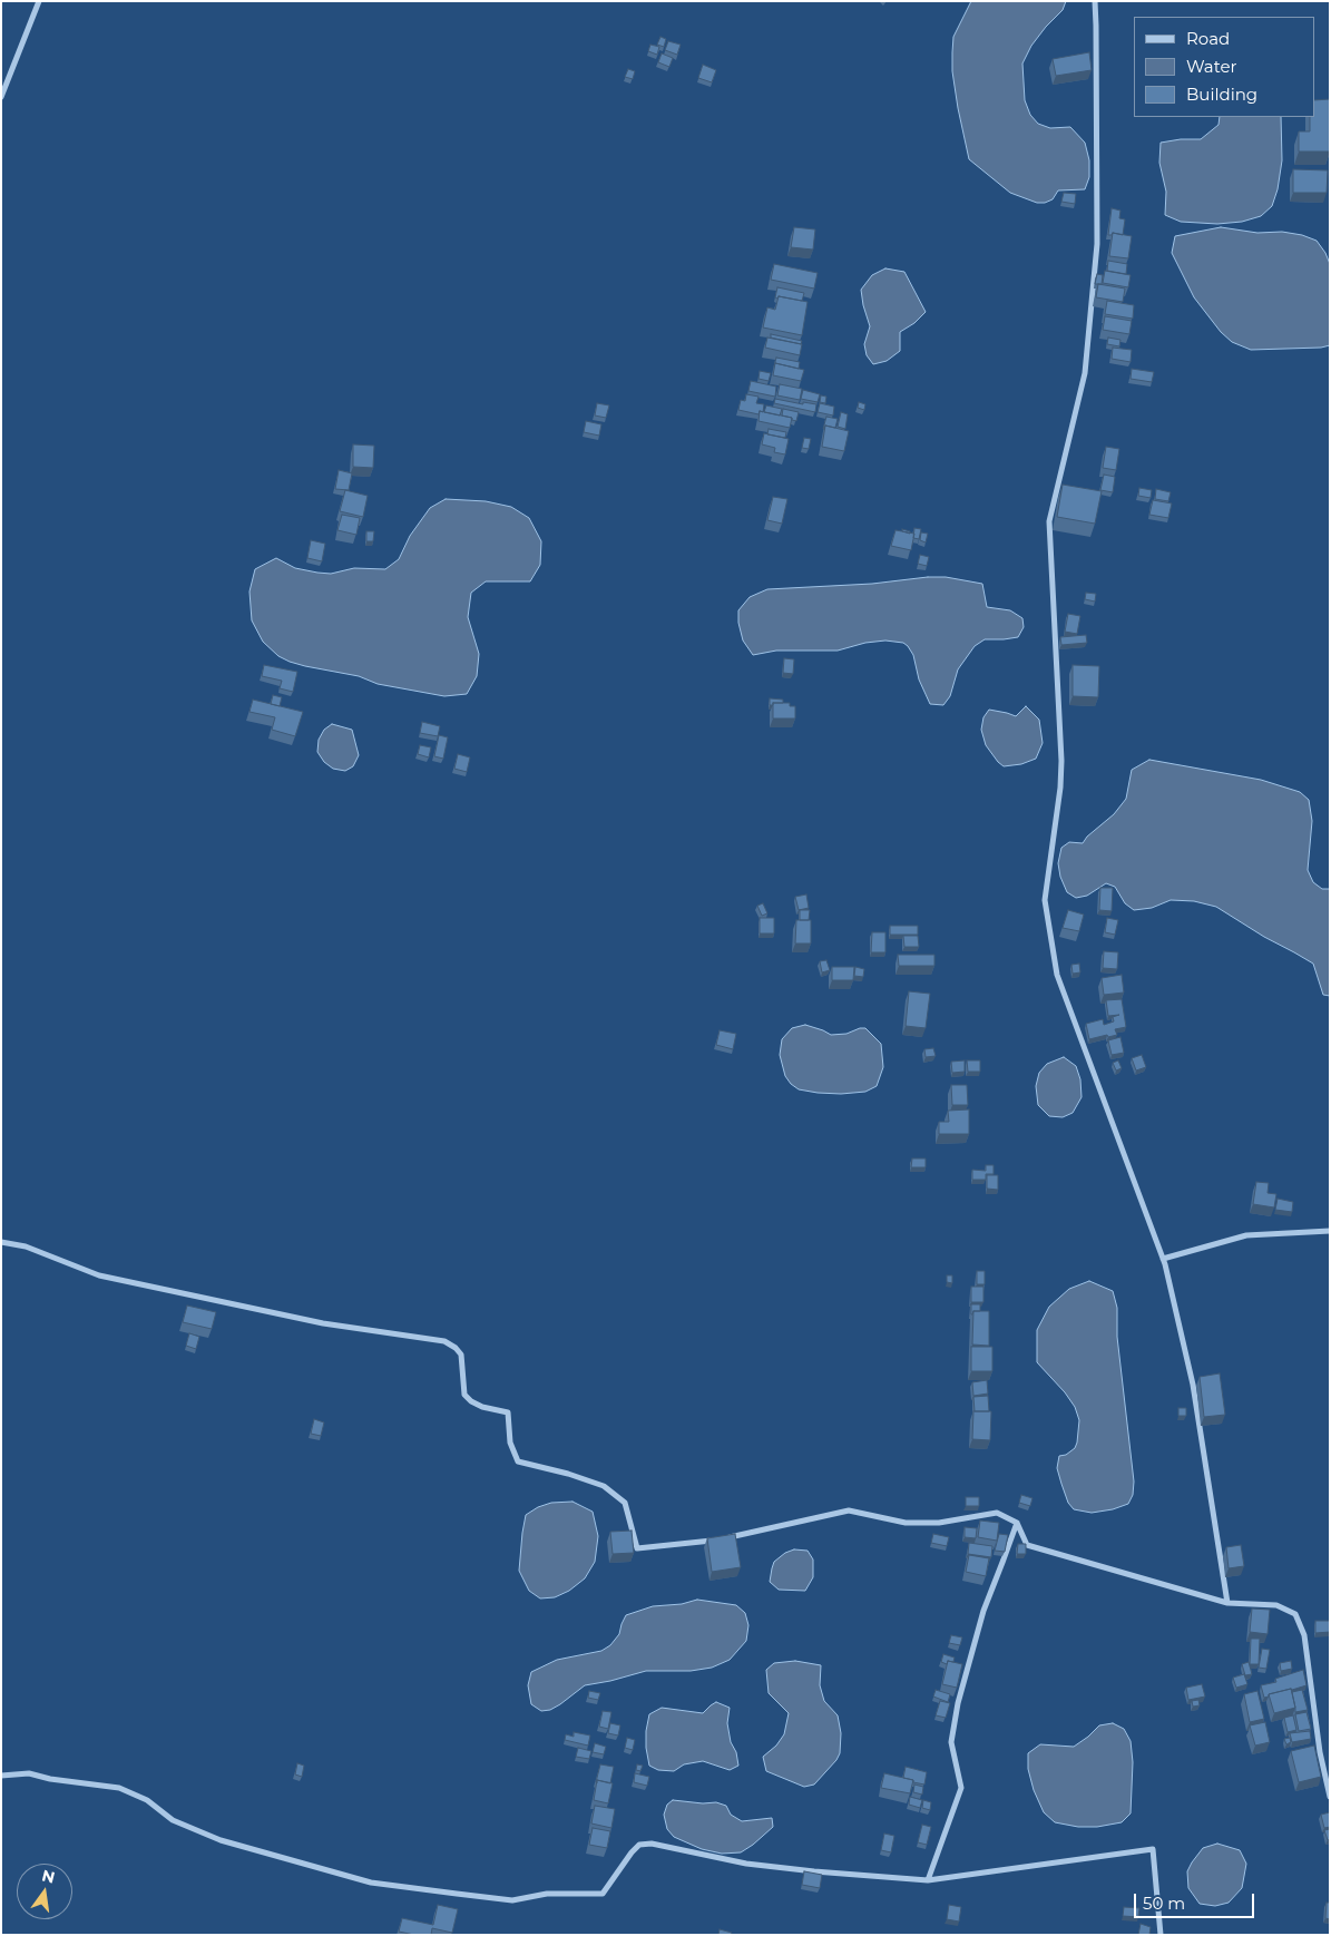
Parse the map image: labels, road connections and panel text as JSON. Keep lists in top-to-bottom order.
{
  "legend": ["Road", "Water", "Building"],
  "scale_bar": "50 m",
  "north": "top"
}
